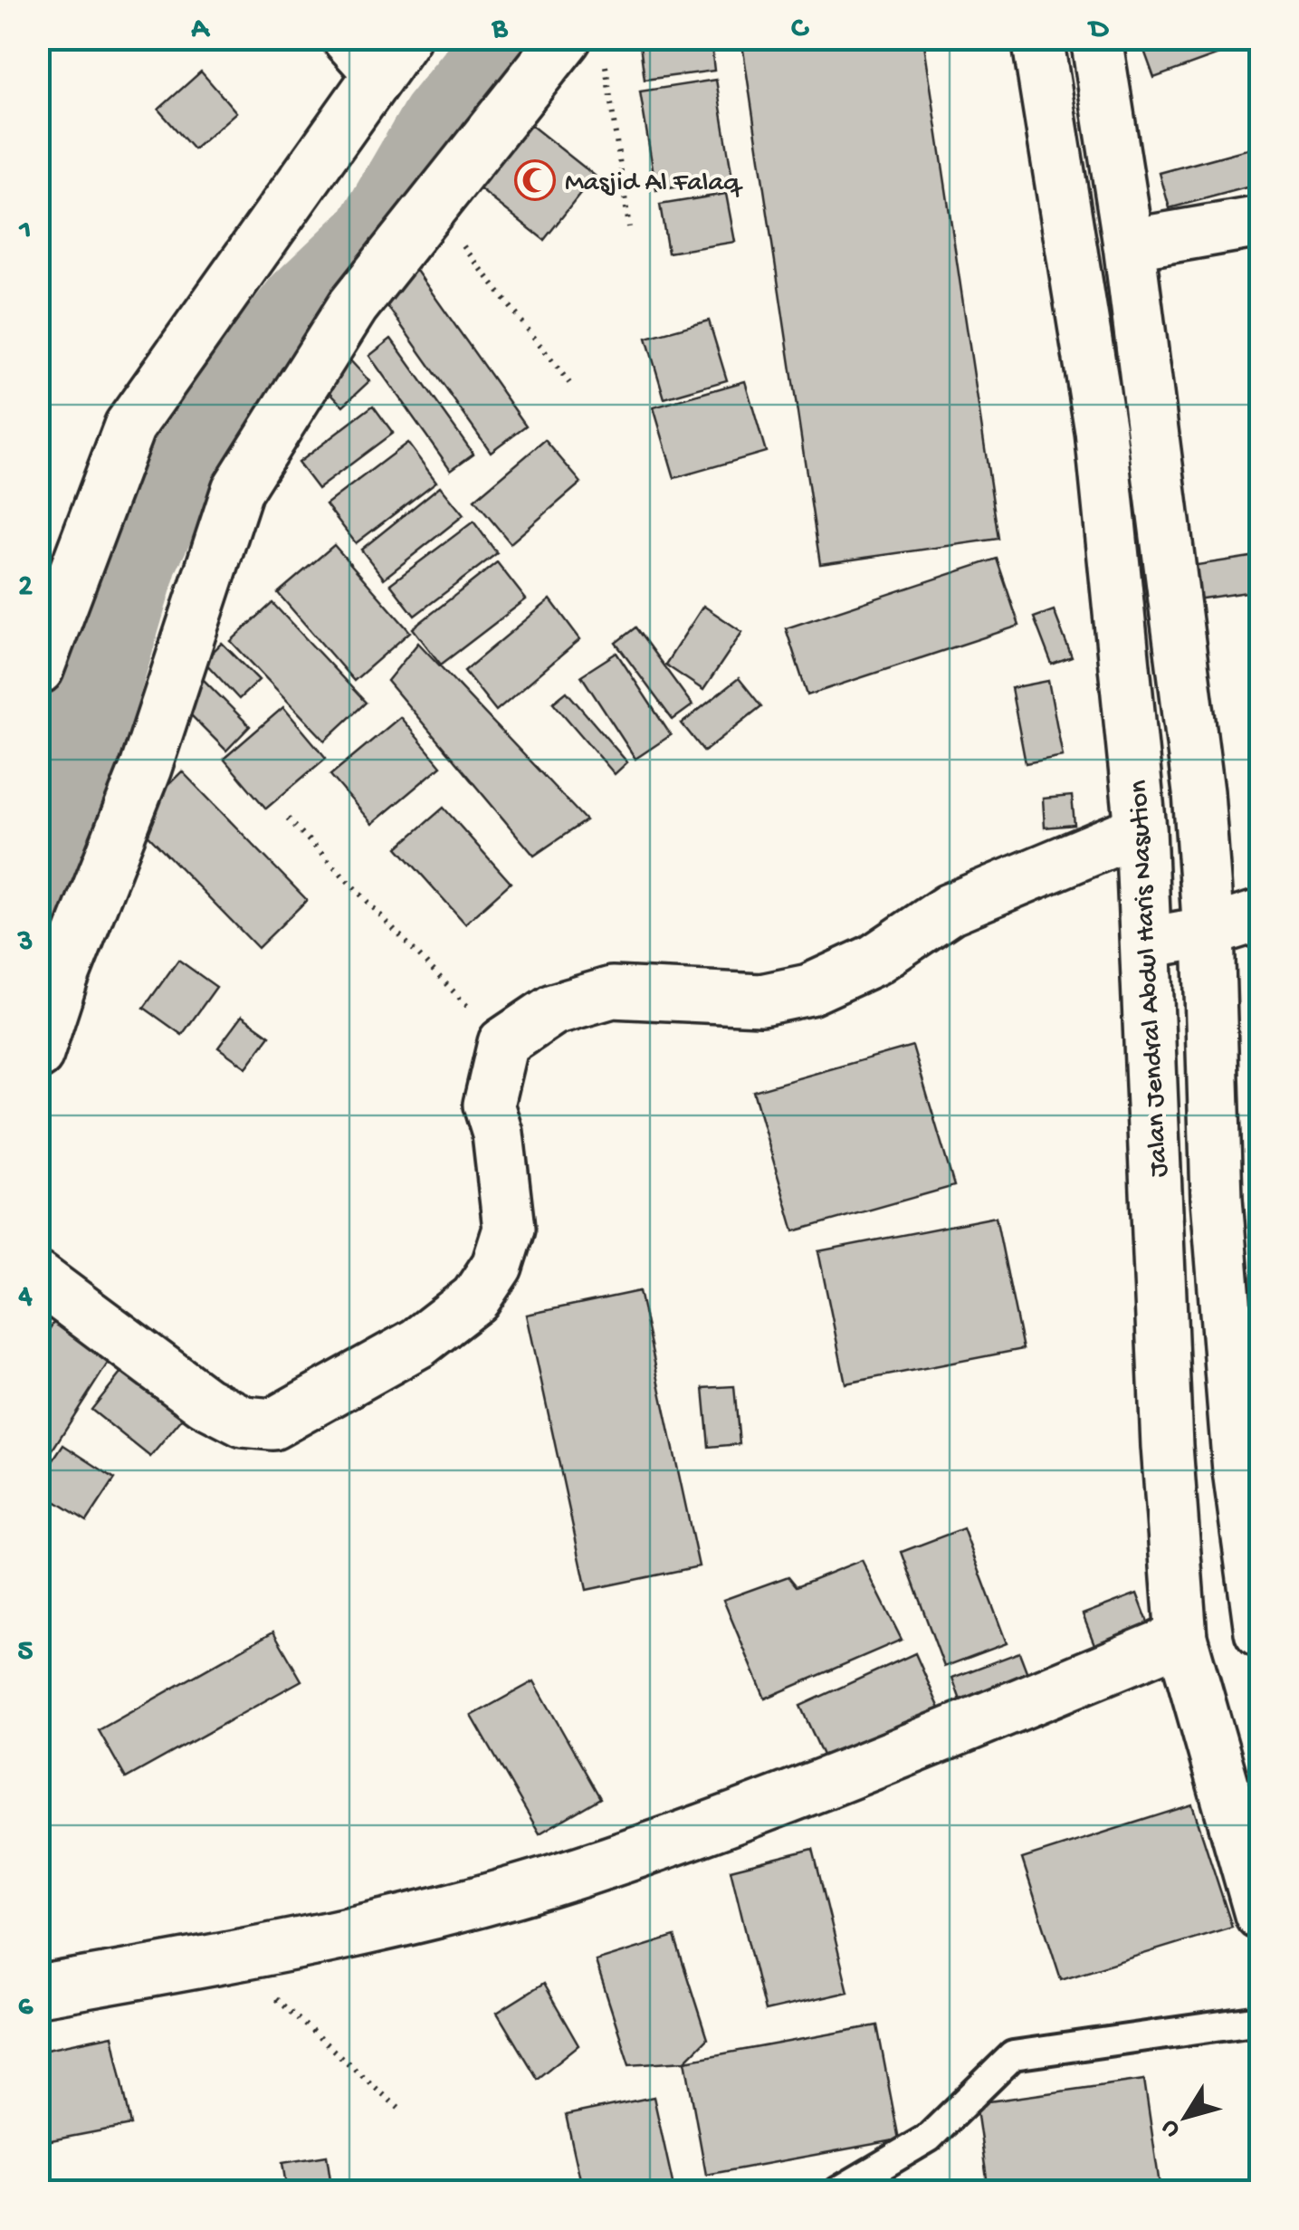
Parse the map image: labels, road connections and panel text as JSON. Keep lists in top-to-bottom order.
{
  "streets": {
    "main road": ["Jalan Jendral Abdul Haris Nasution"]
  },
  "places": {
    "mosque": ["Masjid Al Falaq"]
  },
  "north": "bottom left",
  "grid": {
    "columns": [
      "A",
      "B",
      "C",
      "D"
    ],
    "rows": [
      "1",
      "2",
      "3",
      "4",
      "5",
      "6"
    ]
  }
}
